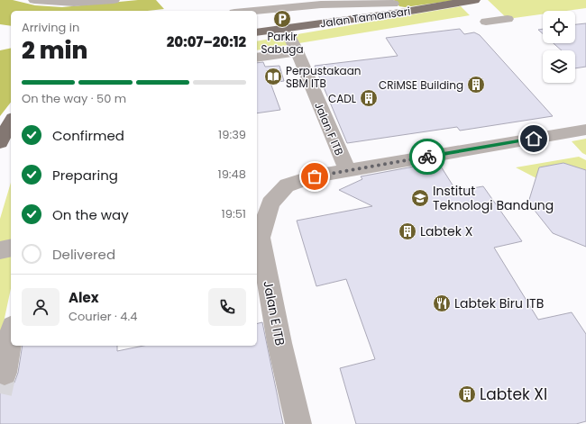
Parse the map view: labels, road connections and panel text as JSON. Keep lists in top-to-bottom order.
{
  "streets": {
    "main road": ["Jalan Tamansari"],
    "street": ["Jalan F ITB", "Jalan E ITB"]
  },
  "crossings": [
    ["Jalan Tamansari", "Jalan F ITB"],
    ["Jalan F ITB", "Jalan E ITB"]
  ],
  "places": {
    "parking": ["Parkir Sabuga"],
    "library": ["Perpustakaan SBM ITB"],
    "building": [
      "CRiMSE Building",
      "CADL",
      "Labtek X",
      "Labtek XI"
    ],
    "school or university": ["Institut Teknologi Bandung"],
    "restaurant": ["Labtek Biru ITB"]
  },
  "page": {
    "heading": ["2 min", "Arriving in", "20:07–20:12"],
    "panel": ["Alex", "Courier · 4.4"],
    "bar": "On the way · 50 m",
    "list": [
      ["Confirmed", "19:39"],
      ["Preparing", "19:48"],
      ["On the way", "19:51"],
      "Delivered"
    ]
  }
}
